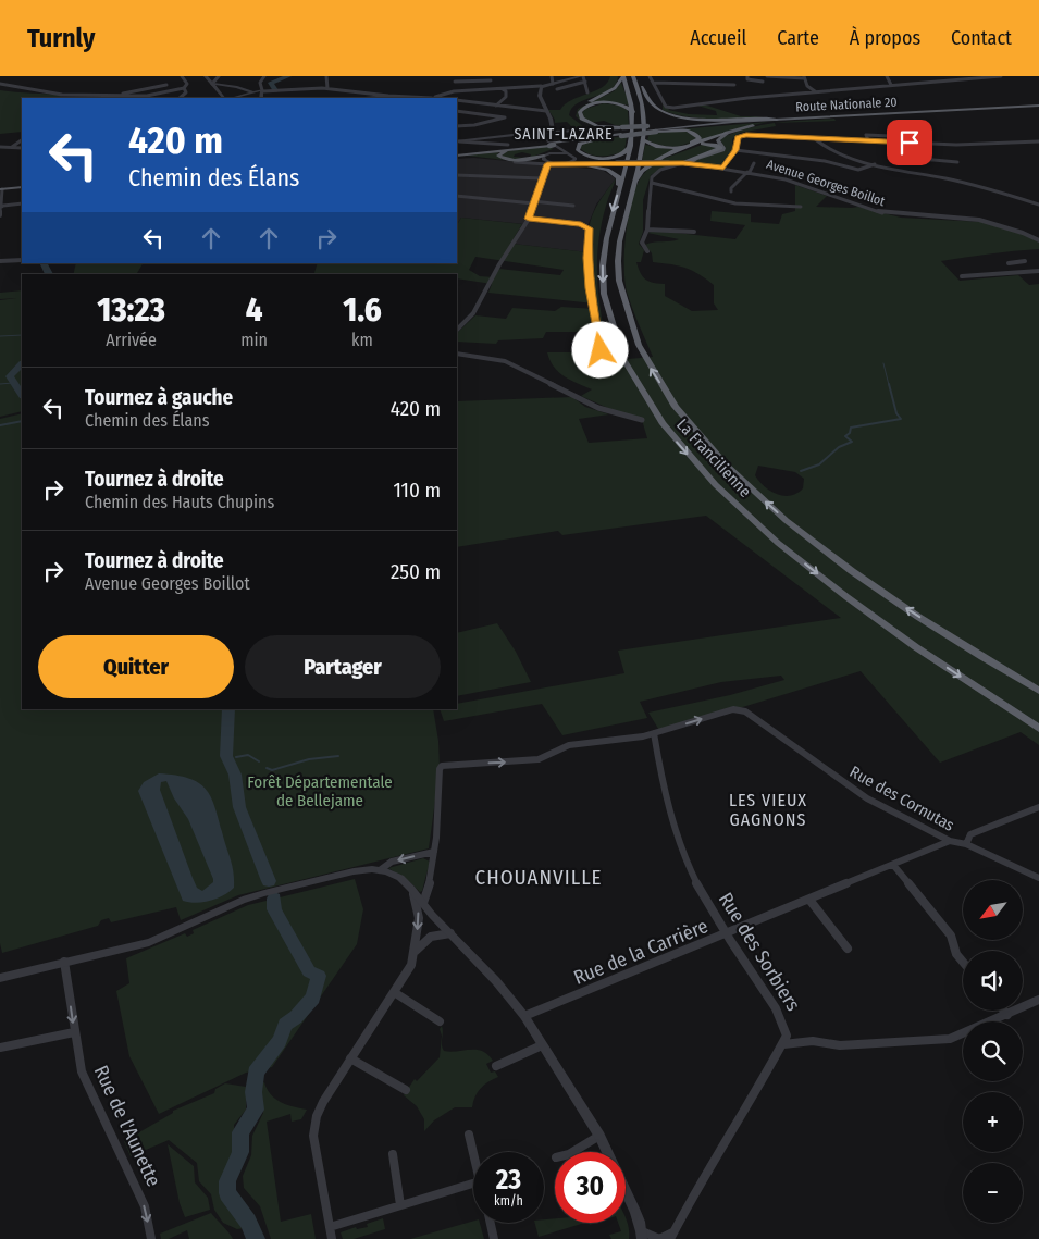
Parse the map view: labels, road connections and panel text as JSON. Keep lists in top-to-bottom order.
{
  "streets": {
    "highway": ["La Francilienne"],
    "main road": ["Route Nationale 20"],
    "street": [
      "Avenue Georges Boillot",
      "Rue des Cornutas",
      "Rue de la Carrière",
      "Rue des Sorbiers",
      "Rue de l'Aunette"
    ]
  },
  "crossings": [
    ["Rue des Cornutas", "Rue de la Carrière"],
    ["Rue des Cornutas", "Rue des Sorbiers"],
    ["Rue de la Carrière", "Rue des Sorbiers"]
  ],
  "one_way": ["Rue des Cornutas", "Rue de l'Aunette"],
  "districts": ["SAINT-LAZARE", "LES VIEUX GAGNONS", "CHOUANVILLE"],
  "parks": ["Forêt Départementale de Bellejame"],
  "north": "bottom left",
  "page": {
    "header": "Turnly",
    "nav": [
      "Accueil",
      "Carte",
      "À propos",
      "Contact"
    ],
    "turn": ["420 m", "Chemin des Élans"],
    "eta": [
      "13:23",
      "Arrivée",
      "4",
      "min",
      "1.6",
      "km"
    ],
    "list": [
      {
        "name": "Tournez à gauche",
        "note": "Chemin des Élans",
        "value": "420 m"
      },
      {
        "name": "Tournez à droite",
        "note": "Chemin des Hauts Chupins",
        "value": "110 m"
      },
      {
        "name": "Tournez à droite",
        "note": "Avenue Georges Boillot",
        "value": "250 m"
      }
    ],
    "buttons": ["Quitter", "Partager"],
    "map_buttons": ["+", "−"],
    "speed": "23 km/h",
    "limit": "30"
  }
}
